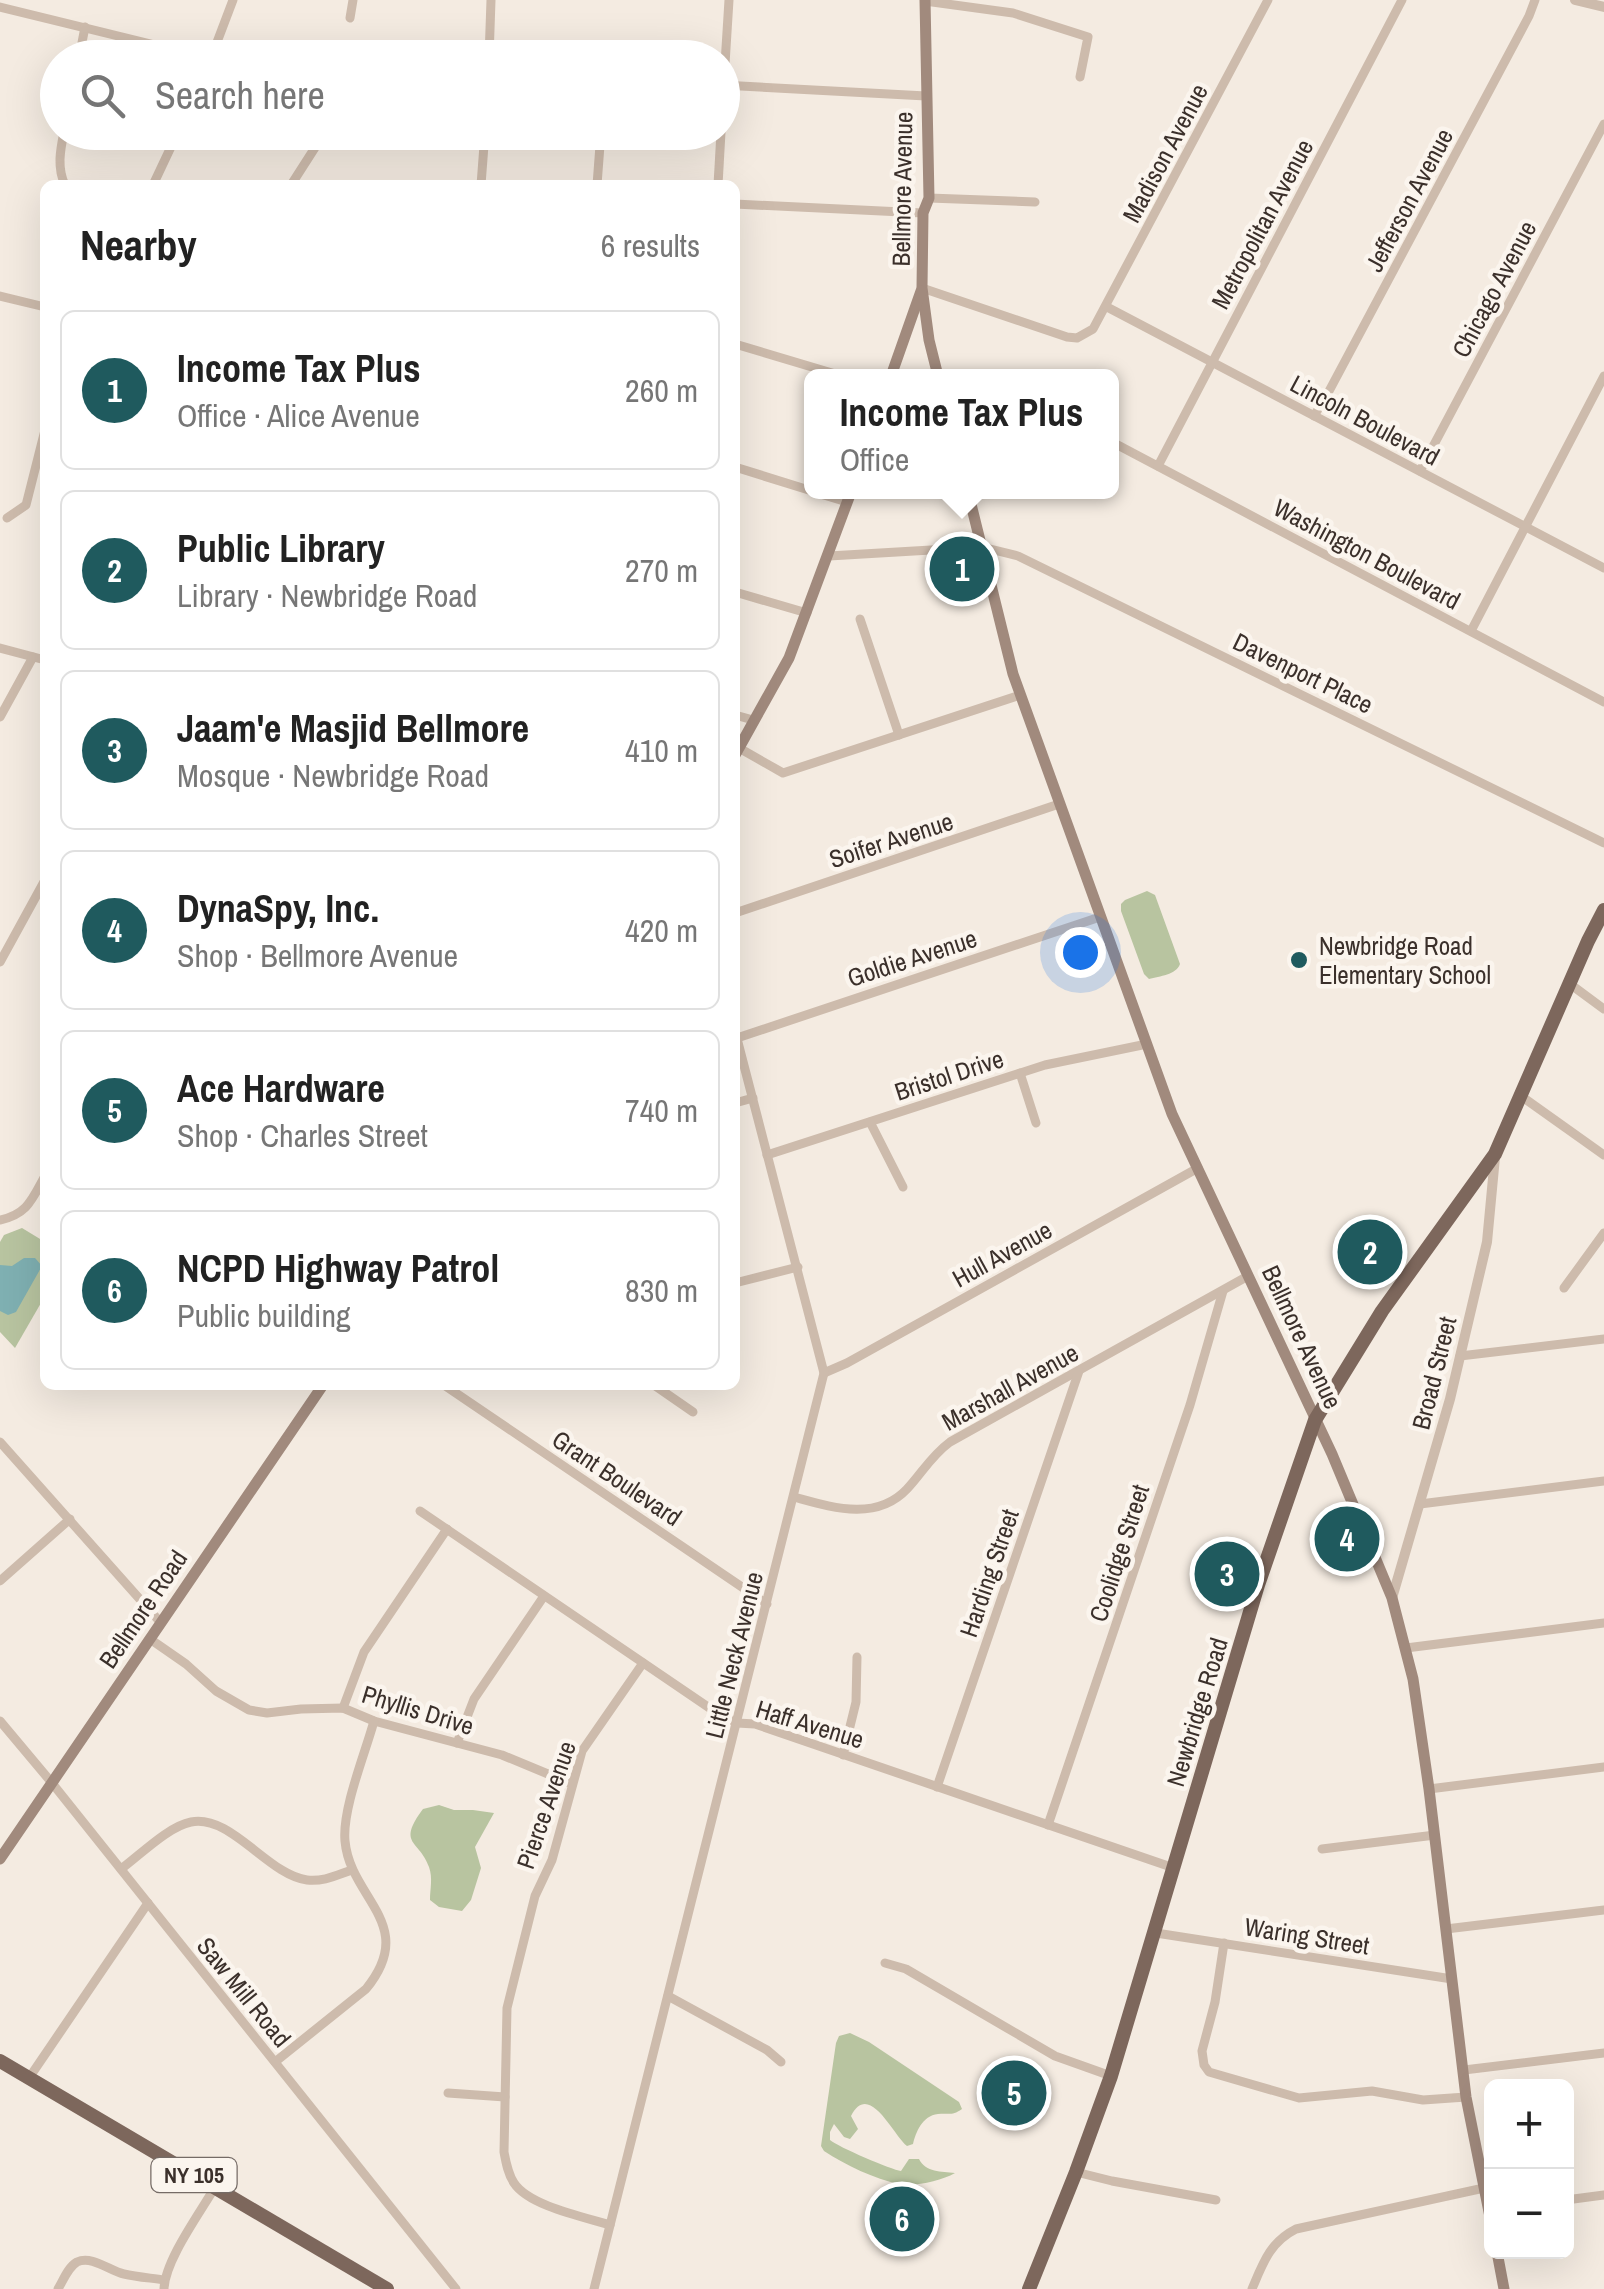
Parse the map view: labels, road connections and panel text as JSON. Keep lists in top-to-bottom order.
{
  "streets": {
    "main road": [
      "Bellmore Avenue",
      "Bellmore Road",
      "Newbridge Road",
      "NY 105"
    ],
    "street": [
      "Madison Avenue",
      "Jefferson Avenue",
      "Metropolitan Avenue",
      "Chicago Avenue",
      "Lincoln Boulevard",
      "Washington Boulevard",
      "Davenport Place",
      "Soifer Avenue",
      "Goldie Avenue",
      "Bristol Drive",
      "Hull Avenue",
      "Broad Street",
      "Marshall Avenue",
      "Grant Boulevard",
      "Coolidge Street",
      "Harding Street",
      "Little Neck Avenue",
      "Phyllis Drive",
      "Haff Avenue",
      "Pierce Avenue",
      "Waring Street",
      "Saw Mill Road"
    ]
  },
  "crossings": [
    ["Madison Avenue", "Bellmore Avenue"],
    ["Madison Avenue", "Lincoln Boulevard"],
    ["Bellmore Avenue", "Davenport Place"],
    ["Bellmore Avenue", "Soifer Avenue"],
    ["Bellmore Avenue", "Goldie Avenue"],
    ["Bellmore Avenue", "Bristol Drive"],
    ["Bellmore Avenue", "Hull Avenue"],
    ["Bellmore Avenue", "Broad Street"],
    ["Bellmore Avenue", "Marshall Avenue"],
    ["Bellmore Avenue", "Newbridge Road"],
    ["Bellmore Avenue", "Waring Street"],
    ["Jefferson Avenue", "Lincoln Boulevard"],
    ["Metropolitan Avenue", "Lincoln Boulevard"],
    ["Metropolitan Avenue", "Washington Boulevard"],
    ["Chicago Avenue", "Lincoln Boulevard"],
    ["Bristol Drive", "Little Neck Avenue"],
    ["Hull Avenue", "Little Neck Avenue"],
    ["Broad Street", "Newbridge Road"],
    ["Marshall Avenue", "Coolidge Street"],
    ["Marshall Avenue", "Harding Street"],
    ["Marshall Avenue", "Little Neck Avenue"],
    ["Grant Boulevard", "Little Neck Avenue"],
    ["Coolidge Street", "Haff Avenue"],
    ["Harding Street", "Haff Avenue"],
    ["Bellmore Road", "Phyllis Drive"],
    ["Bellmore Road", "Saw Mill Road"],
    ["Little Neck Avenue", "Haff Avenue"],
    ["Little Neck Avenue", "Pierce Avenue"],
    ["Phyllis Drive", "Pierce Avenue"],
    ["Newbridge Road", "Haff Avenue"],
    ["Newbridge Road", "Waring Street"],
    ["Haff Avenue", "Pierce Avenue"]
  ],
  "places": ["Newbridge Road Elementary School"],
  "page": {
    "search": "Search here",
    "heading": ["Nearby", "6 results"],
    "list": [
      {
        "mark": "1",
        "name": "Income Tax Plus",
        "note": "Office · Alice Avenue",
        "value": "260 m"
      },
      {
        "mark": "2",
        "name": "Public Library",
        "note": "Library · Newbridge Road",
        "value": "270 m"
      },
      {
        "mark": "3",
        "name": "Jaam'e Masjid Bellmore",
        "note": "Mosque · Newbridge Road",
        "value": "410 m"
      },
      {
        "mark": "4",
        "name": "DynaSpy, Inc.",
        "note": "Shop · Bellmore Avenue",
        "value": "420 m"
      },
      {
        "mark": "5",
        "name": "Ace Hardware",
        "note": "Shop · Charles Street",
        "value": "740 m"
      },
      {
        "mark": "6",
        "name": "NCPD Highway Patrol",
        "note": "Public building",
        "value": "830 m"
      }
    ],
    "popup": ["Income Tax Plus", "Office"],
    "pins": [
      "1",
      "2",
      "4",
      "3",
      "5",
      "6"
    ],
    "map_buttons": ["+", "−"]
  }
}
